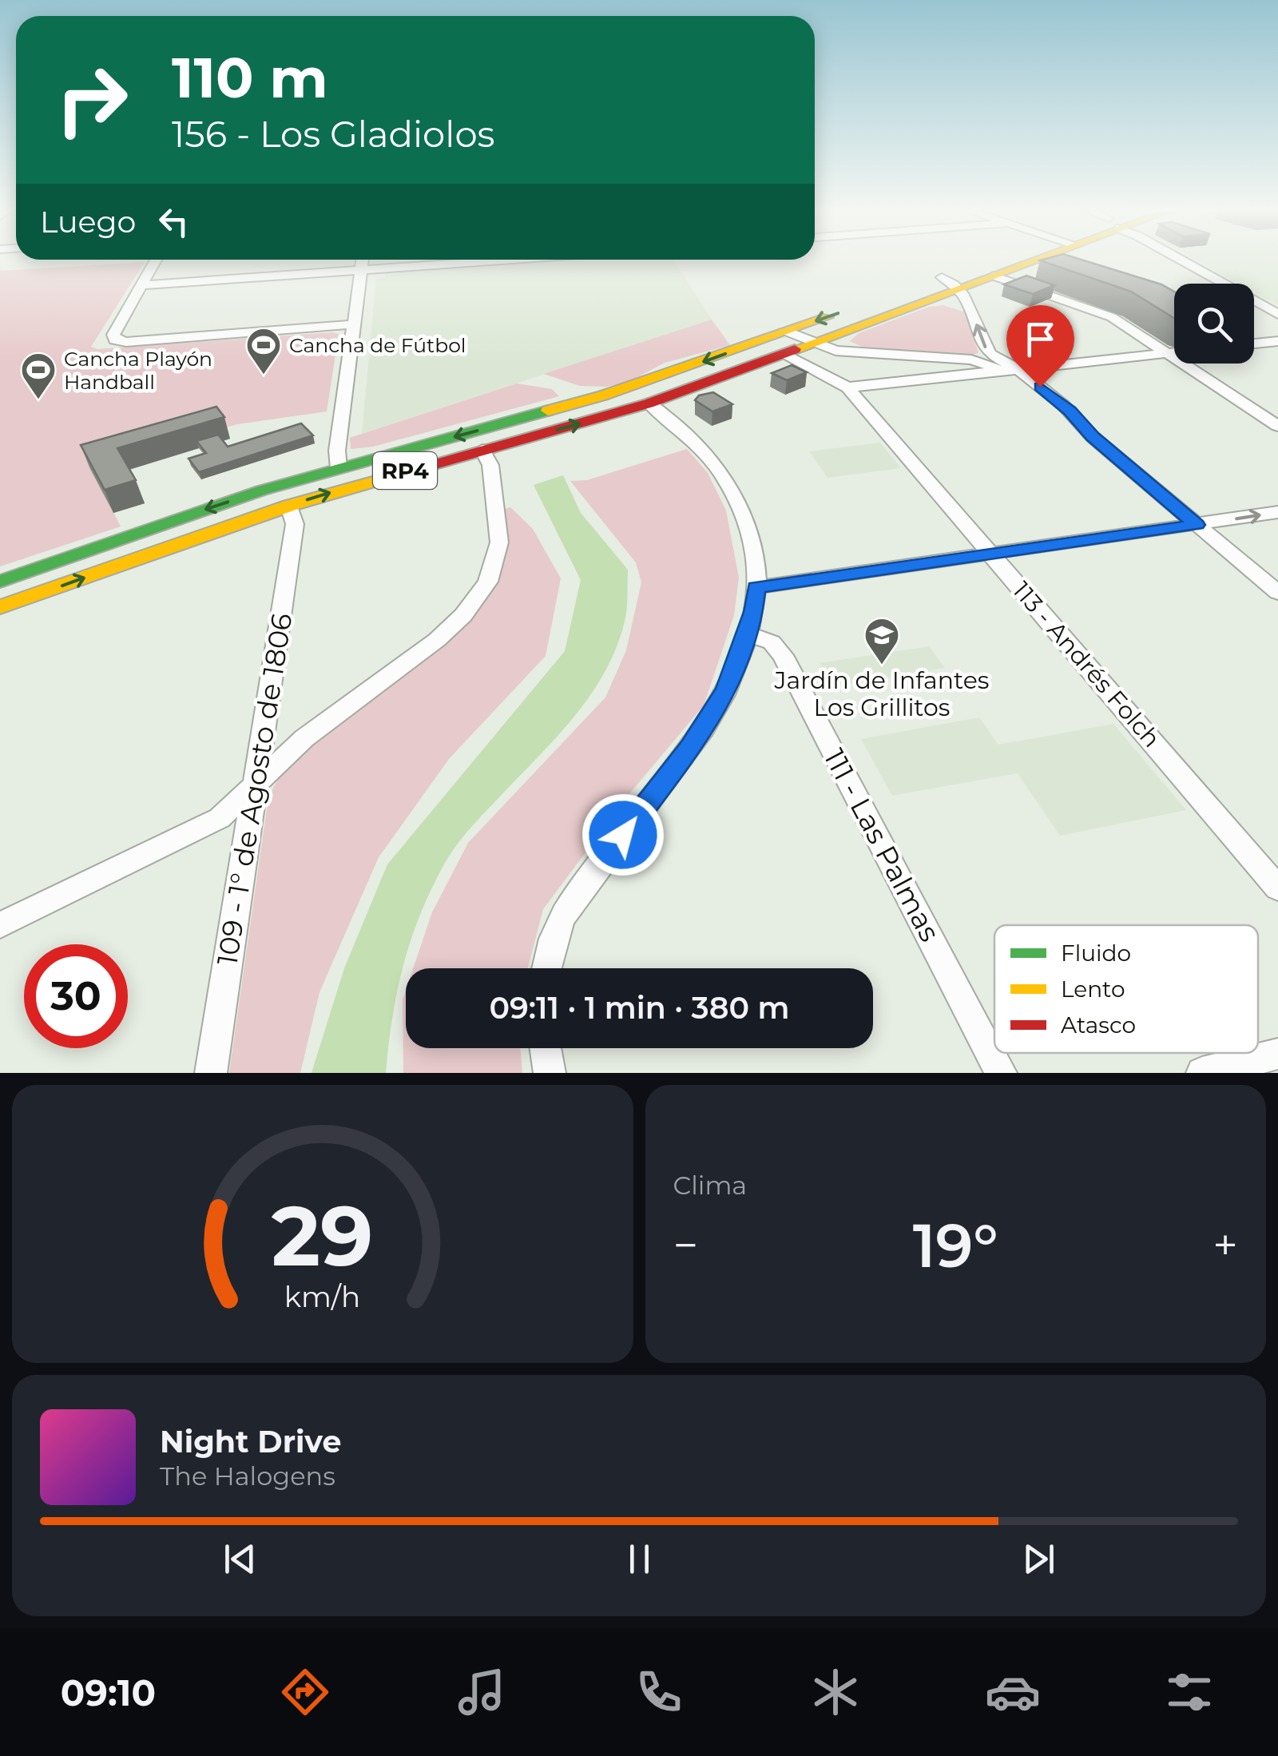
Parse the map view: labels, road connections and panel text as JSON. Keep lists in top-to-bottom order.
{
  "streets": {
    "main road": ["RP4"],
    "street": ["113 - Andrés Folch", "109 - 1° de Agosto de 1806", "111 - Las Palmas"]
  },
  "crossings": [
    ["RP4", "113 - Andrés Folch"],
    ["RP4", "109 - 1° de Agosto de 1806"]
  ],
  "places": {
    "sports": ["Cancha de Fútbol", "Cancha Playón Handball"],
    "school or university": ["Jardín de Infantes Los Grillitos"]
  },
  "legend": ["Fluido", "Lento", "Atasco"],
  "page": {
    "turn": ["110 m", "156 - Los Gladiolos"],
    "then": "Luego",
    "limit": "30",
    "trip": "09:11 · 1 min · 380 m",
    "tile": "Clima",
    "heat": ["−", "19°", "+"],
    "song": ["Night Drive", "The Halogens"],
    "tabs": "09:10",
    "gauge": ["29", "km/h"]
  }
}
